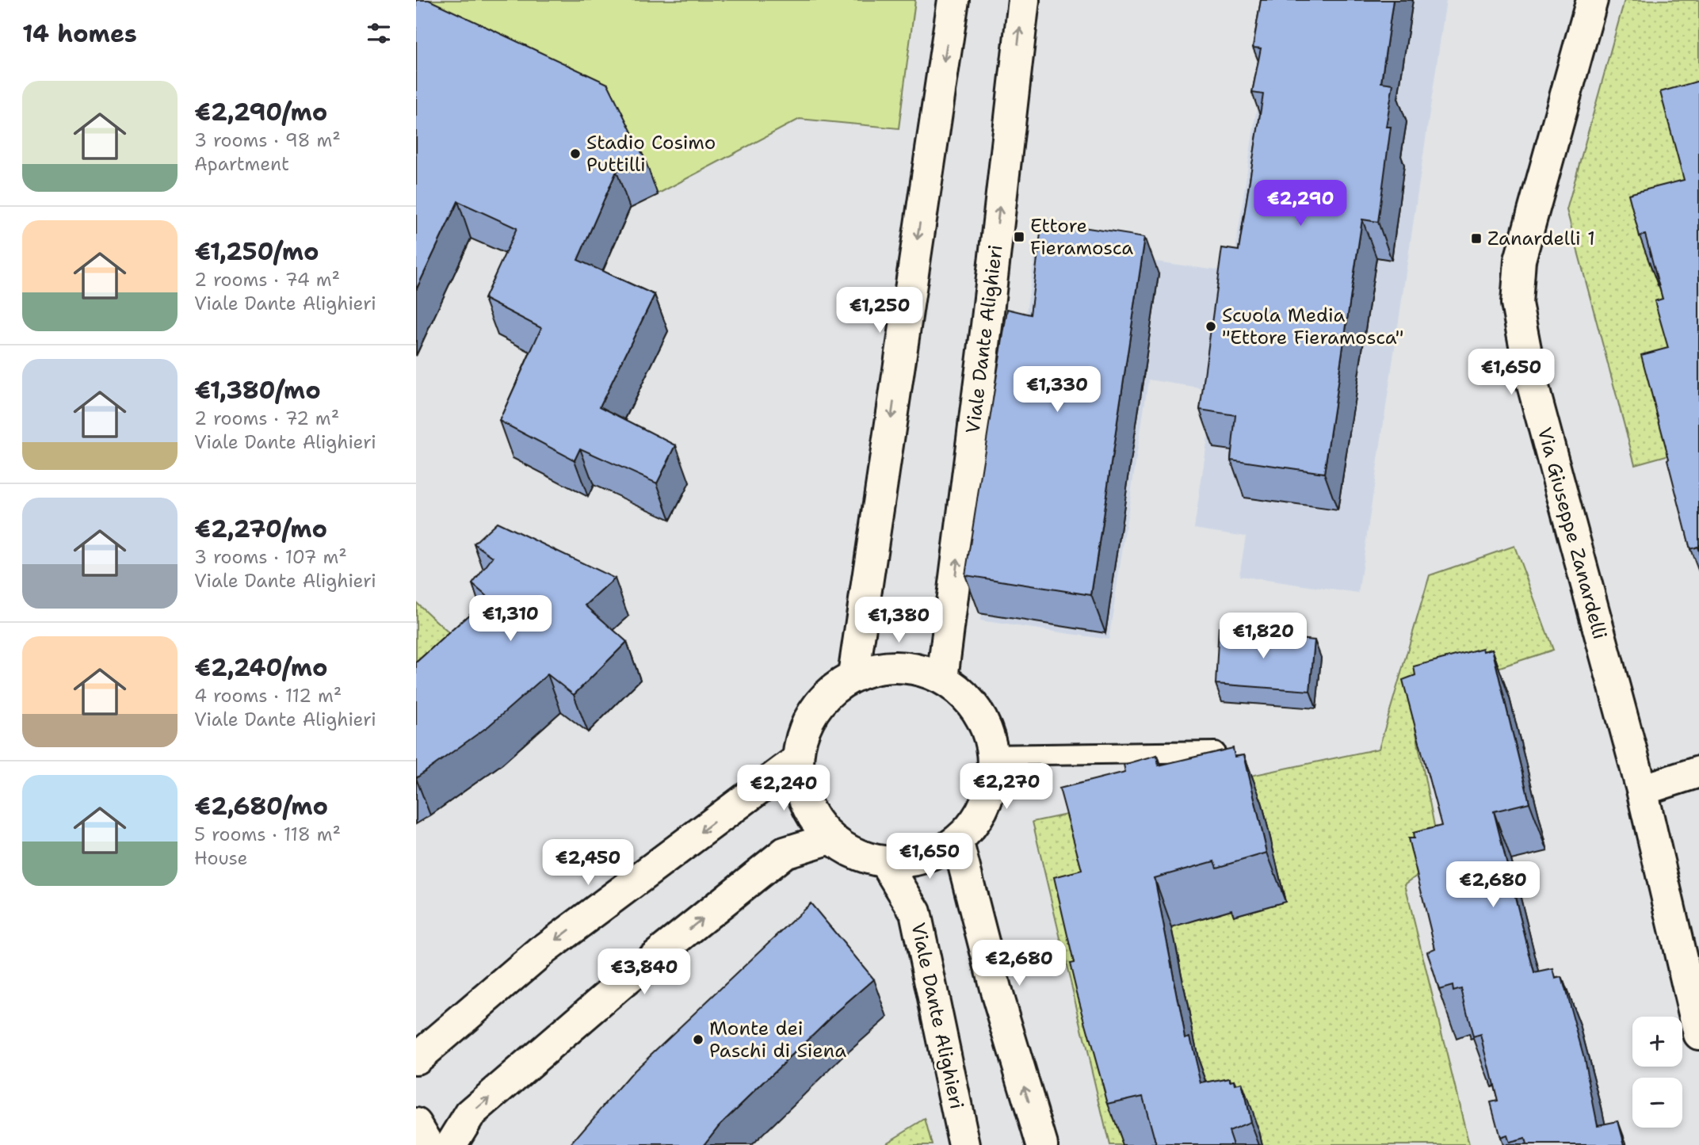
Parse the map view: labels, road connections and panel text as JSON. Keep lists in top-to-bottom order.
{
  "streets": {
    "street": ["Viale Dante Alighieri", "Via Giuseppe Zanardelli"]
  },
  "places": {
    "other": ["Stadio Cosimo Puttilli", "Scuola Media \"Ettore Fieramosca\"", "Monte dei Paschi di Siena"],
    "transit": ["Ettore Fieramosca", "Zanardelli 1"]
  },
  "page": {
    "heading": "14 homes",
    "list": [
      {
        "name": "€2,290/mo",
        "note": "3 rooms · 98 m² · Apartment"
      },
      {
        "name": "€1,250/mo",
        "note": "2 rooms · 74 m² · Viale Dante Alighieri"
      },
      {
        "name": "€1,380/mo",
        "note": "2 rooms · 72 m² · Viale Dante Alighieri"
      },
      {
        "name": "€2,270/mo",
        "note": "3 rooms · 107 m² · Viale Dante Alighieri"
      },
      {
        "name": "€2,240/mo",
        "note": "4 rooms · 112 m² · Viale Dante Alighieri"
      },
      {
        "name": "€2,680/mo",
        "note": "5 rooms · 118 m² · House"
      }
    ],
    "price": [
      "€2,290",
      "€1,250",
      "€1,650",
      "€1,330",
      "€1,310",
      "€1,380",
      "€1,820",
      "€2,270",
      "€2,240",
      "€1,650",
      "€2,450",
      "€2,680",
      "€2,680",
      "€3,840"
    ],
    "map_buttons": ["+", "−"]
  }
}
